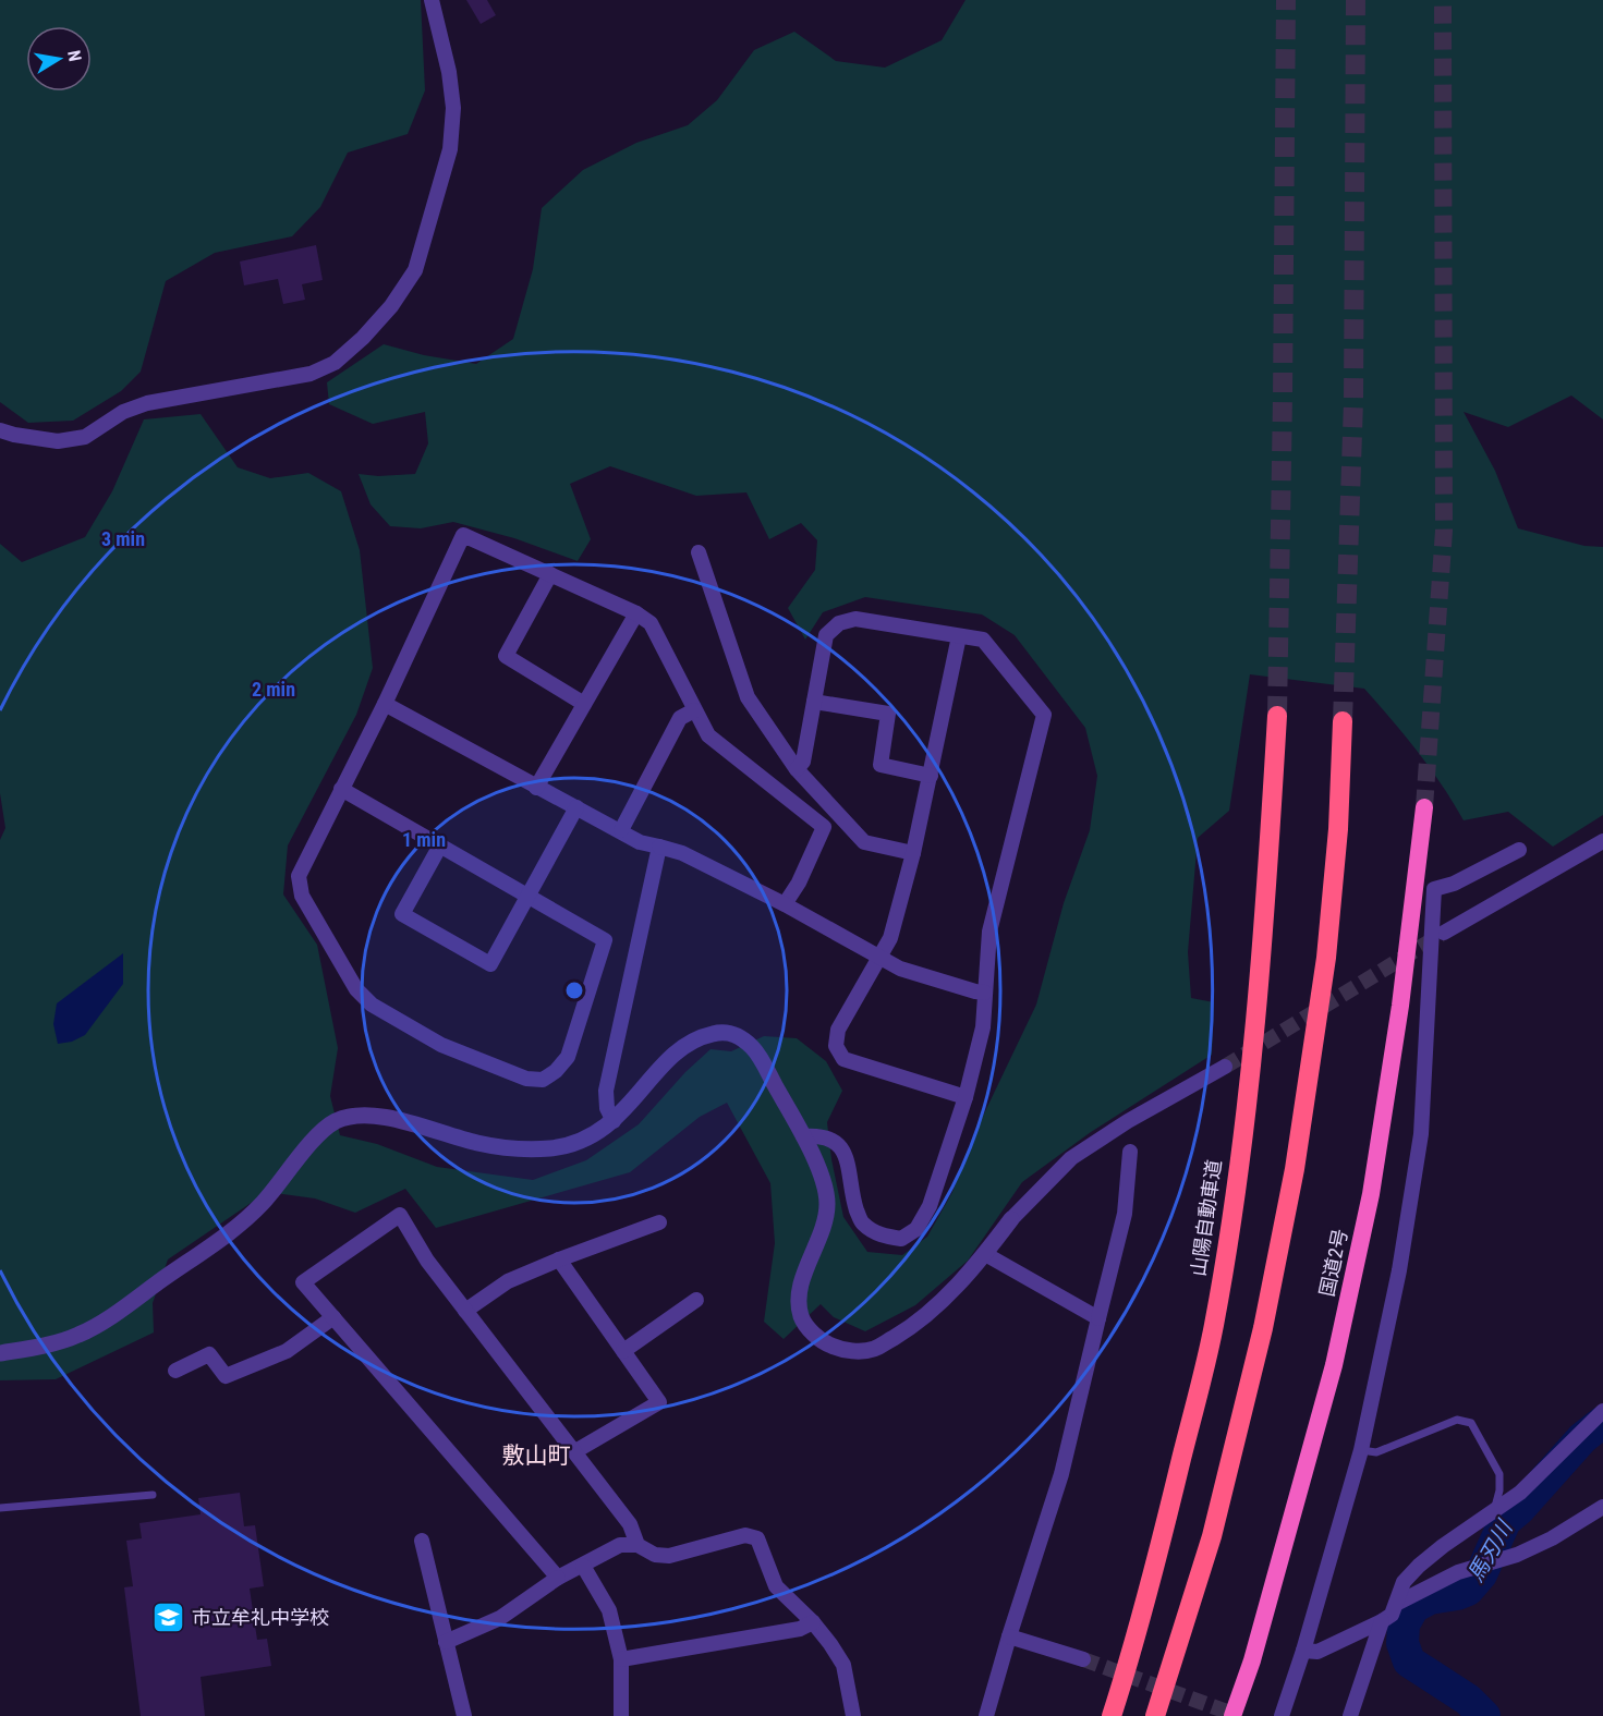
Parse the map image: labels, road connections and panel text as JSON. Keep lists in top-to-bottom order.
{
  "streets": {
    "highway": ["山陽自動車道", "国道2号"]
  },
  "districts": ["敷山町"],
  "water": ["馬刃川"],
  "places": {
    "school or university": ["市立牟礼中学校"]
  },
  "north": "right",
  "rings": ["3 min", "2 min", "1 min"]
}
